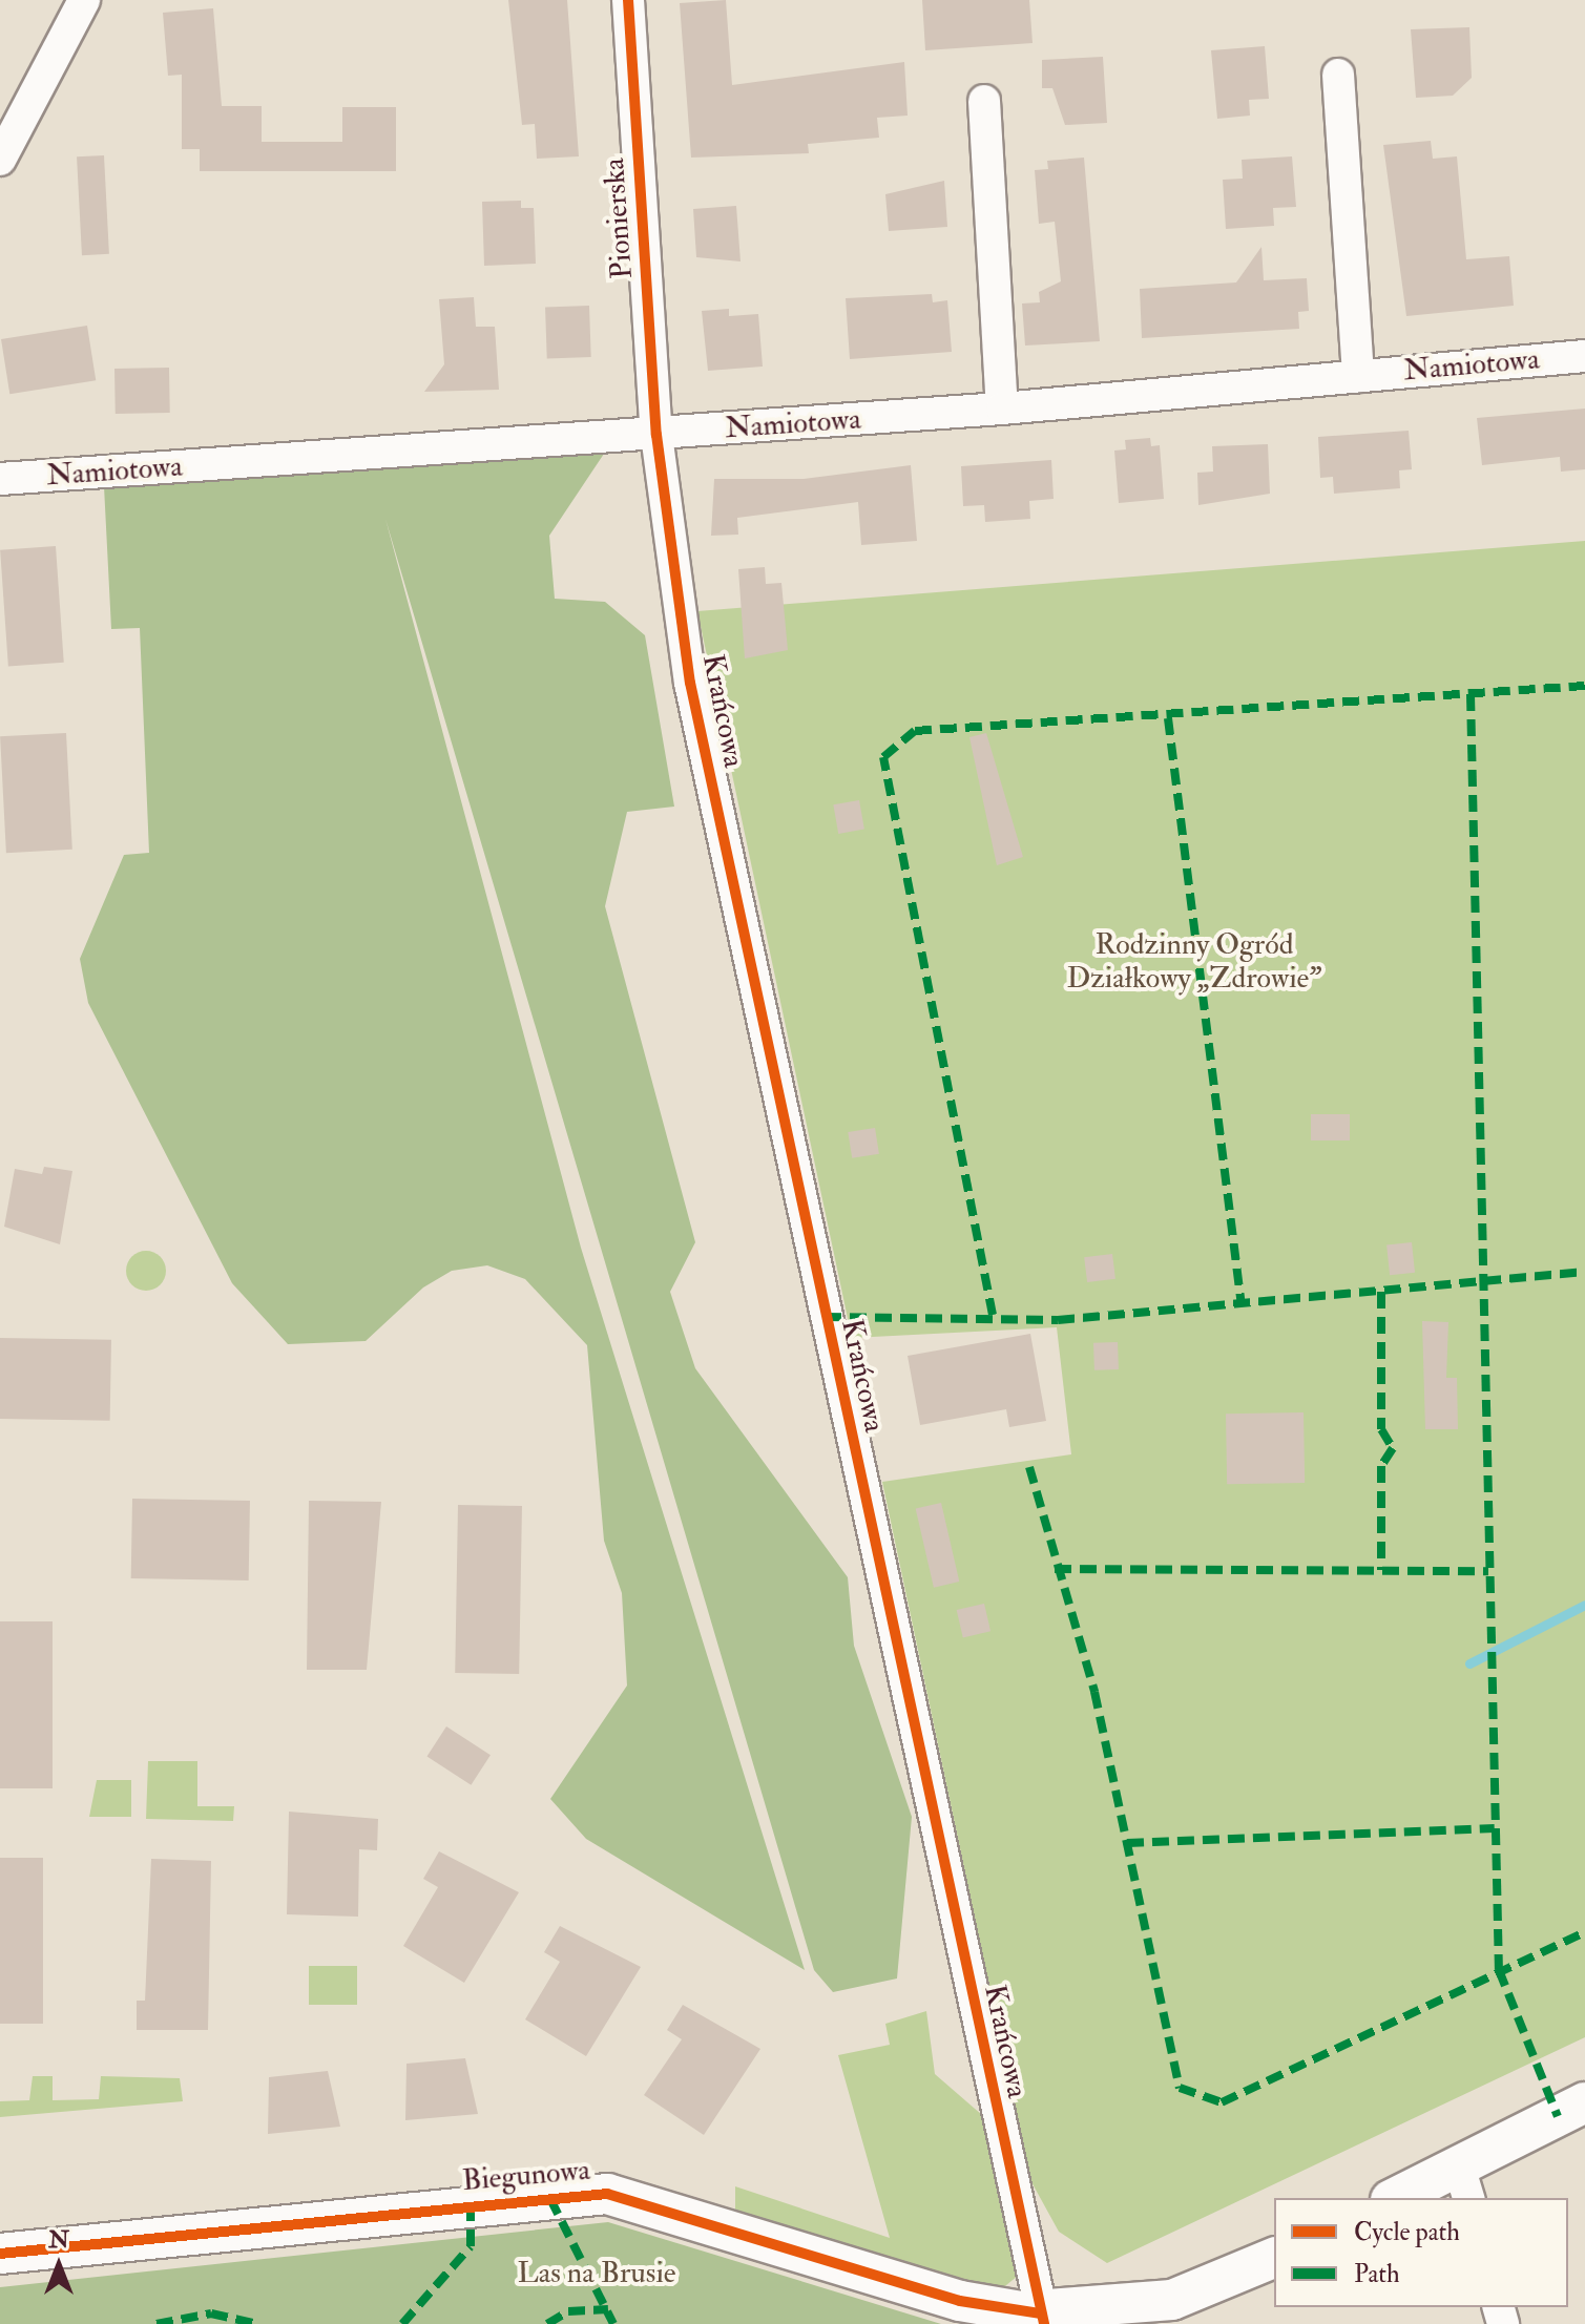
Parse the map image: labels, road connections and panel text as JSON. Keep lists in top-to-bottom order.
{
  "streets": {
    "street": [
      "Pionierska",
      "Namiotowa",
      "Krańcowa",
      "Biegunowa"
    ]
  },
  "crossings": [
    ["Pionierska", "Namiotowa"],
    ["Pionierska", "Krańcowa"],
    ["Namiotowa", "Krańcowa"],
    ["Krańcowa", "Biegunowa"]
  ],
  "parks": ["Rodzinny Ogród Działkowy „Zdrowie”", "Las na Brusie"],
  "legend": ["Cycle path", "Path"],
  "north": "top"
}
